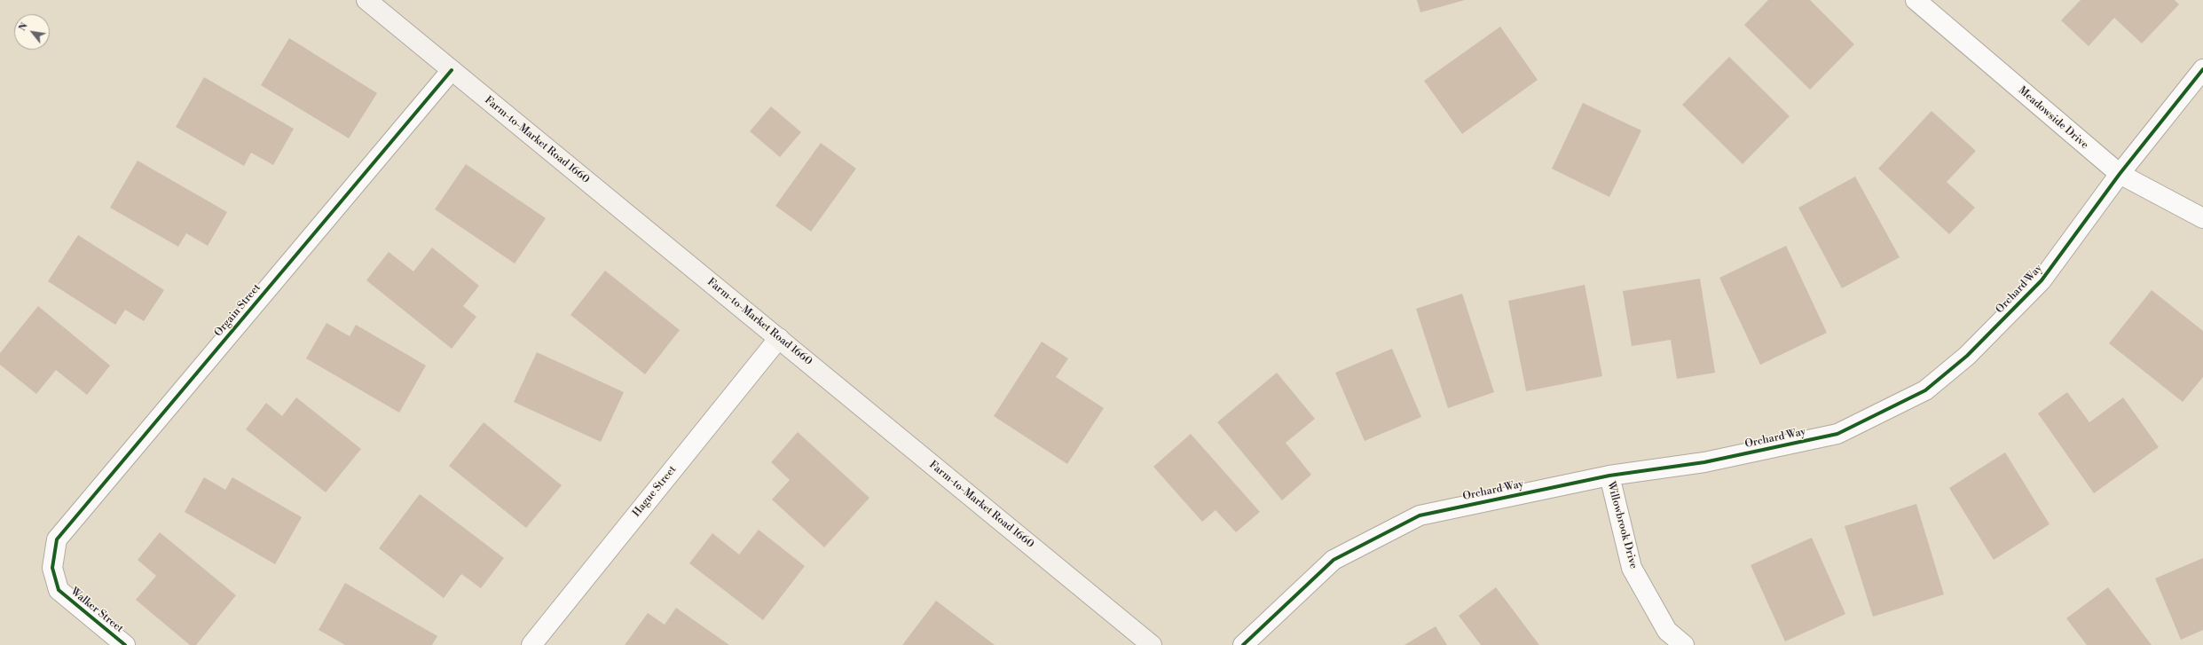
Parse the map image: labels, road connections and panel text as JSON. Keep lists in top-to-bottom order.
{
  "streets": {
    "main road": ["Farm-to-Market Road 1660"],
    "street": [
      "Meadowside Drive",
      "Orchard Way",
      "Orgain Street",
      "Hague Street",
      "Willowbrook Drive",
      "Walker Street"
    ]
  },
  "crossings": [
    ["Meadowside Drive", "Orchard Way"],
    ["Farm-to-Market Road 1660", "Orgain Street"],
    ["Farm-to-Market Road 1660", "Hague Street"],
    ["Orchard Way", "Willowbrook Drive"],
    ["Orgain Street", "Walker Street"]
  ],
  "north": "top left"
}
